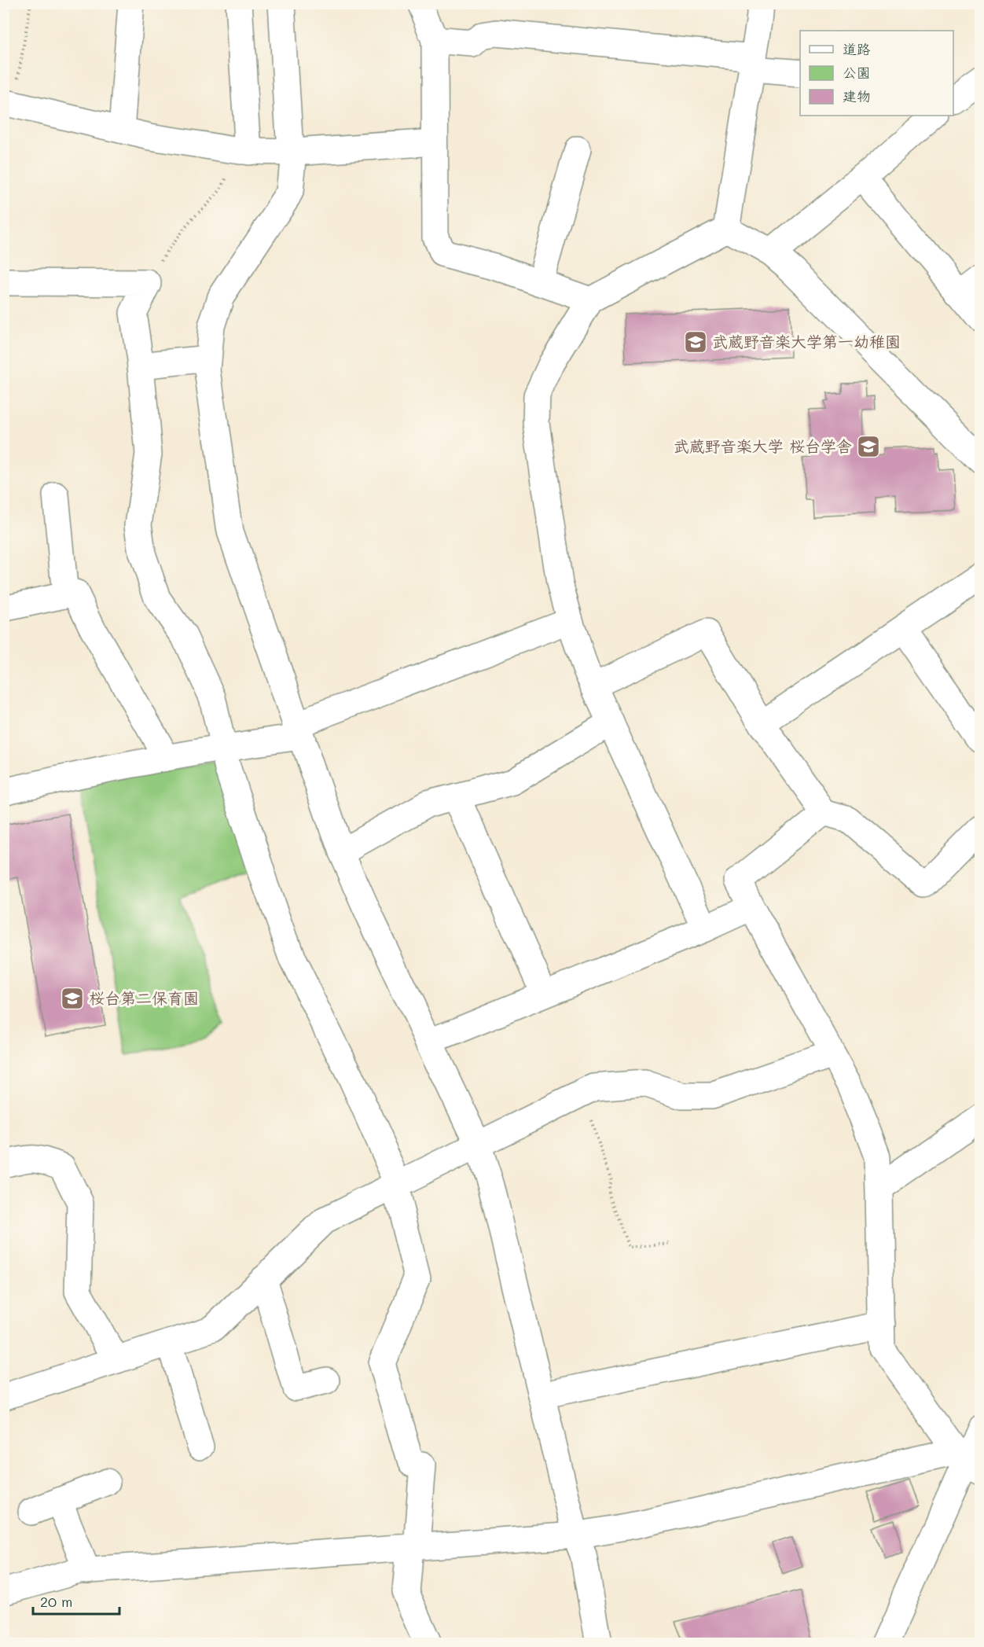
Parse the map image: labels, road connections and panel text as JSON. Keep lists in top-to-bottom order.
{
  "places": {
    "school or university": ["武蔵野音楽大学第一幼稚園", "武蔵野音楽大学 桜台学舎", "桜台第二保育園"]
  },
  "legend": ["道路", "公園", "建物"],
  "scale_bar": "20 m"
}
